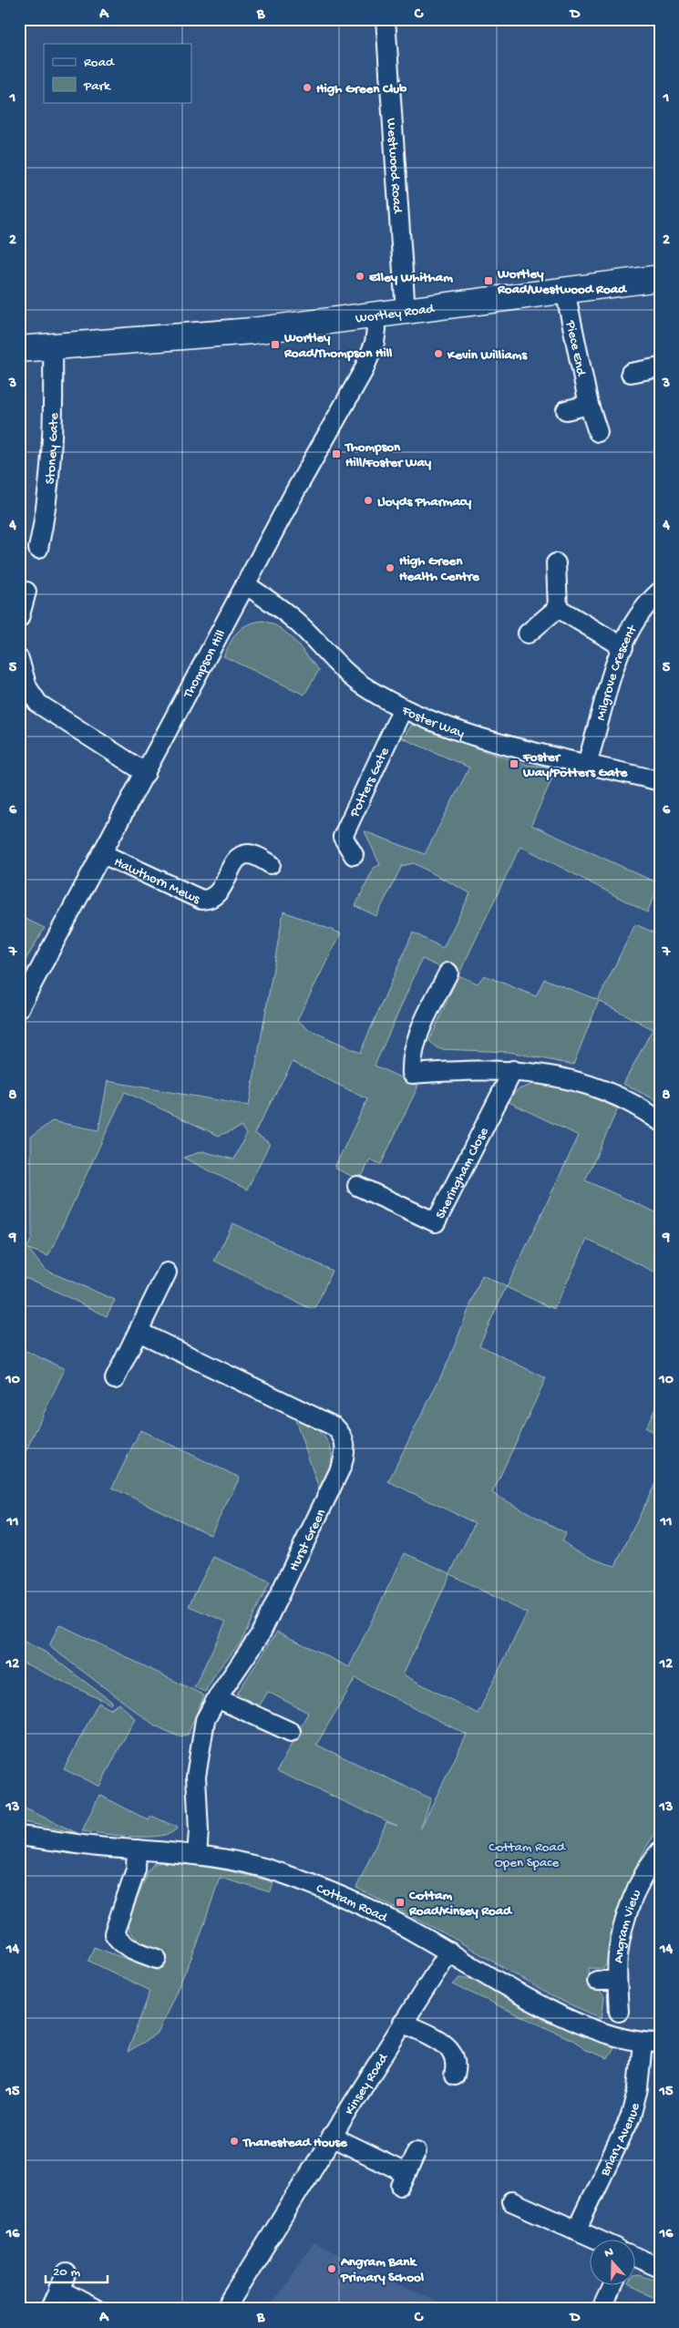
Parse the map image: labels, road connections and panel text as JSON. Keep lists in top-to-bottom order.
{
  "streets": {
    "street": [
      "Westwood Road",
      "Wortley Road",
      "Piece End",
      "Stoney Gate",
      "Thompson Hill",
      "Milgrove Crescent",
      "Foster Way",
      "Potters Gate",
      "Hawthorn Mews",
      "Sheringham Close",
      "Hurst Green",
      "Cottam Road",
      "Angram View",
      "Kinsey Road",
      "Briary Avenue"
    ]
  },
  "crossings": [
    ["Westwood Road", "Wortley Road"],
    ["Wortley Road", "Piece End"],
    ["Wortley Road", "Stoney Gate"],
    ["Wortley Road", "Thompson Hill"],
    ["Thompson Hill", "Foster Way"],
    ["Thompson Hill", "Hawthorn Mews"],
    ["Milgrove Crescent", "Foster Way"],
    ["Foster Way", "Potters Gate"],
    ["Hurst Green", "Cottam Road"],
    ["Cottam Road", "Kinsey Road"],
    ["Cottam Road", "Briary Avenue"]
  ],
  "parks": ["Cottam Road Open Space"],
  "places": {
    "other": [
      "High Green Club",
      "Elley Whitham",
      "Kevin Williams",
      "Lloyds Pharmacy",
      "High Green Health Centre",
      "Thanestead House",
      "Angram Bank Primary School"
    ],
    "transit": [
      "Wortley Road/Westwood Road",
      "Wortley Road/Thompson Hill",
      "Thompson Hill/Foster Way",
      "Foster Way/Potters Gate",
      "Cottam Road/Kinsey Road"
    ]
  },
  "legend": ["Road", "Park"],
  "scale_bar": "20 m",
  "north": "top",
  "grid": {
    "columns": [
      "A",
      "B",
      "C",
      "D"
    ],
    "rows": [
      "1",
      "2",
      "3",
      "4",
      "5",
      "6",
      "7",
      "8",
      "9",
      "10",
      "11",
      "12",
      "13",
      "14",
      "15",
      "16"
    ]
  }
}
